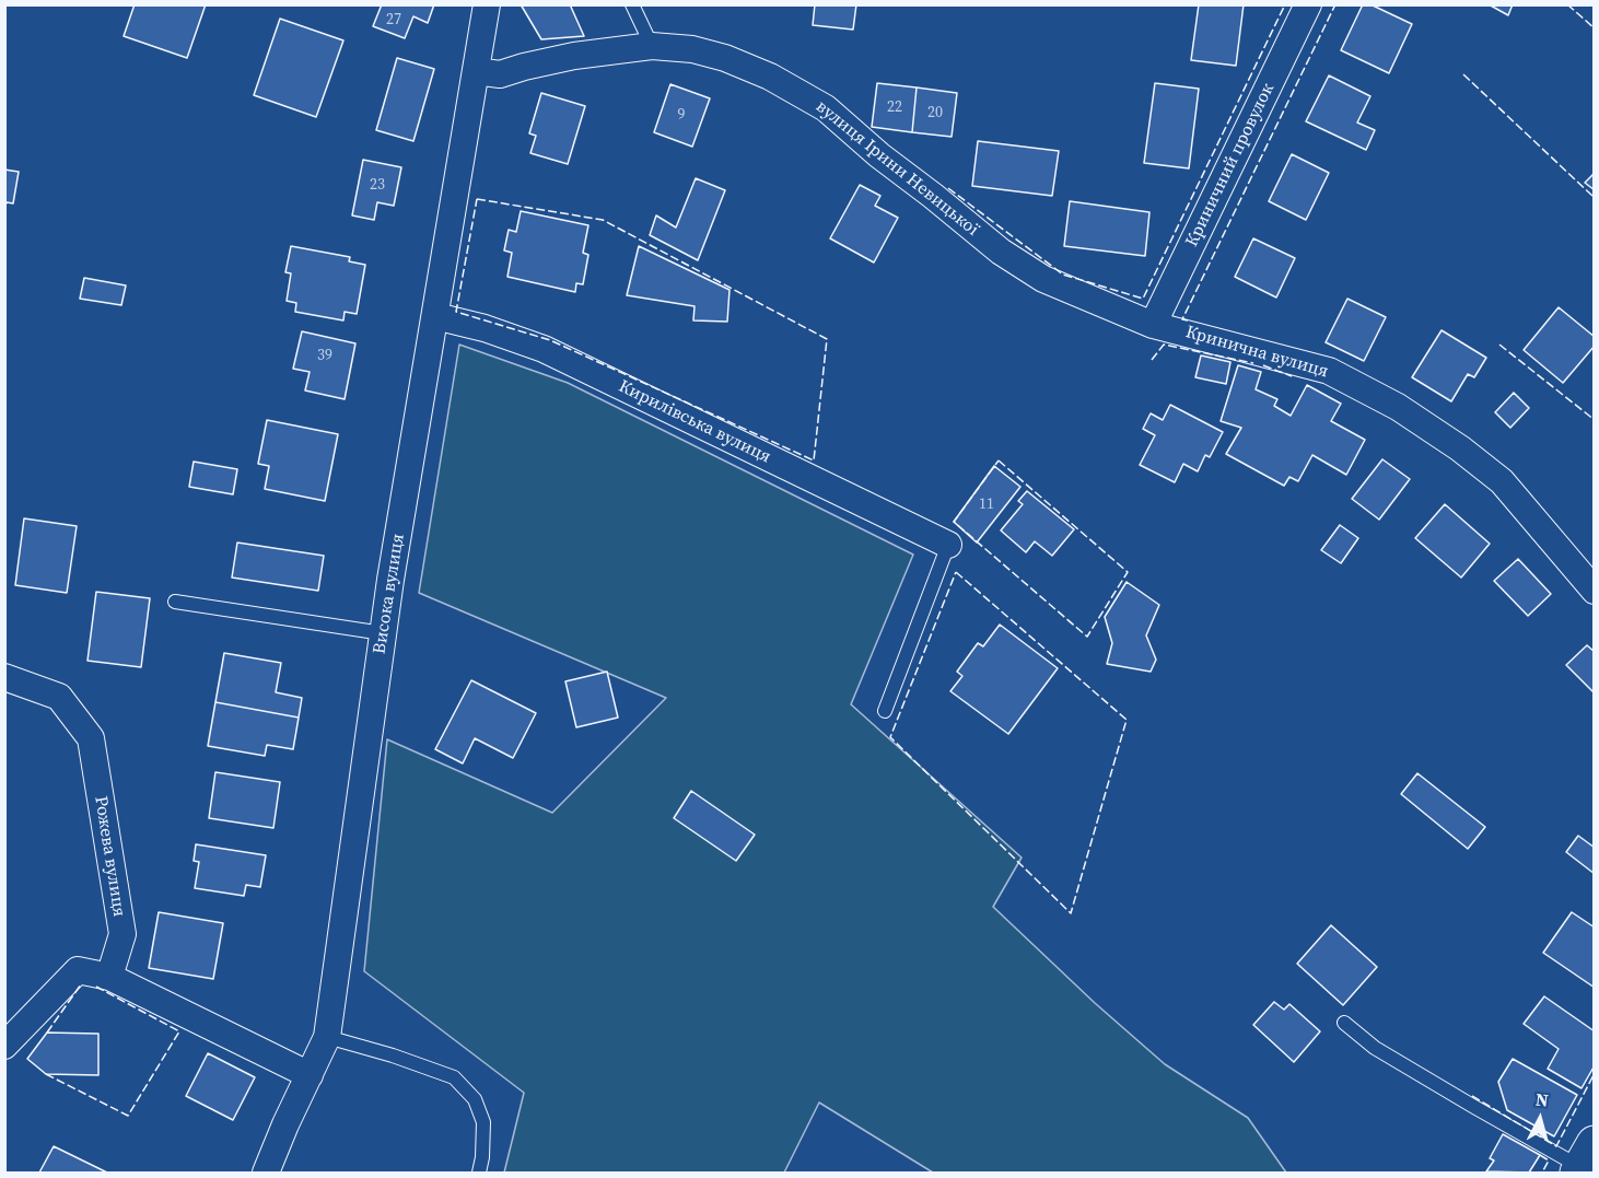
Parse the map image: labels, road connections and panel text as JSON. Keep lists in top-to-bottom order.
{
  "streets": {
    "street": [
      "Криничний провулок",
      "вулиця Ірини Невицької",
      "Кринична вулиця",
      "Кирилівська вулиця",
      "Висока вулиця",
      "Рожева вулиця"
    ]
  },
  "crossings": [
    ["Криничний провулок", "вулиця Ірини Невицької"],
    ["Криничний провулок", "Кринична вулиця"],
    ["вулиця Ірини Невицької", "Кринична вулиця"],
    ["вулиця Ірини Невицької", "Висока вулиця"],
    ["Кирилівська вулиця", "Висока вулиця"]
  ],
  "house_numbers": [
    "27",
    "22",
    "20",
    "9",
    "23",
    "39",
    "11"
  ],
  "north": "top"
}
